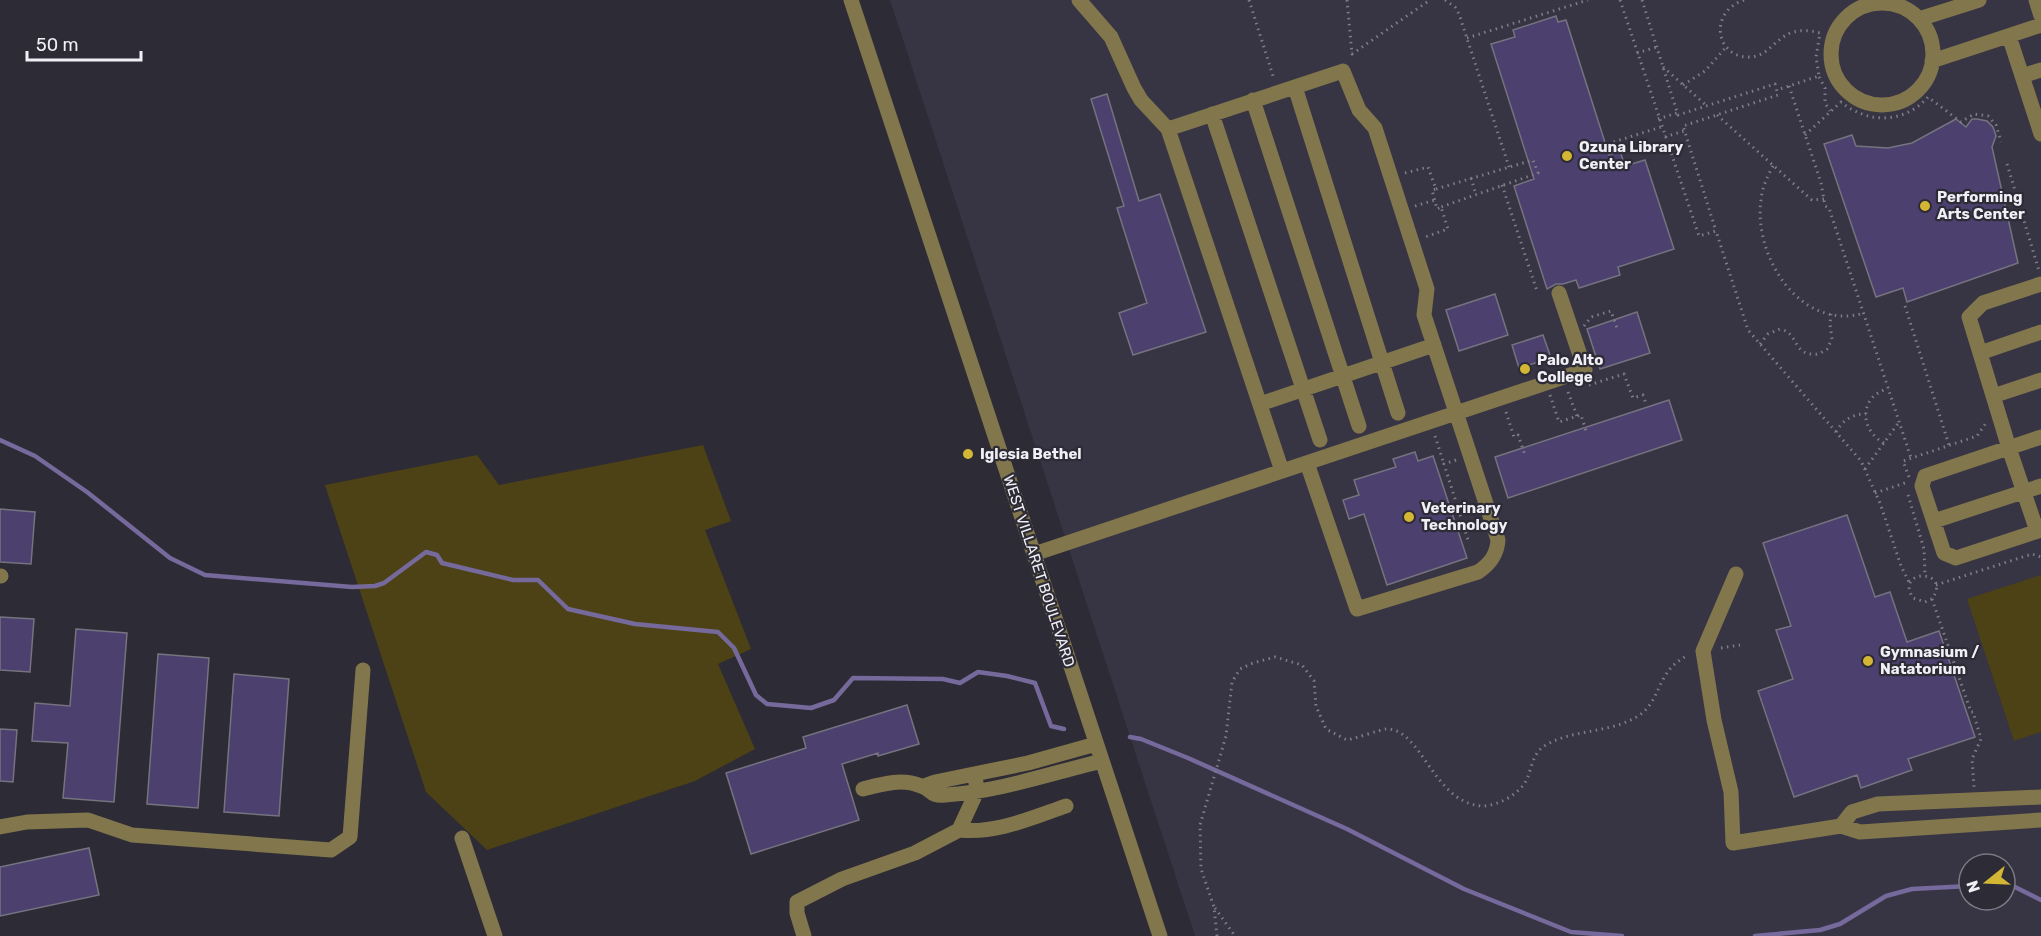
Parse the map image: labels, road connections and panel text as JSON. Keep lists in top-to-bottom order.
{
  "streets": {
    "street": ["WEST VILLARET BOULEVARD"]
  },
  "places": [
    "Ozuna Library Center",
    "Performing Arts Center",
    "Palo Alto College",
    "Iglesia Bethel",
    "Veterinary Technology",
    "Gymnasium / Natatorium"
  ],
  "scale_bar": "50 m",
  "north": "left"
}
